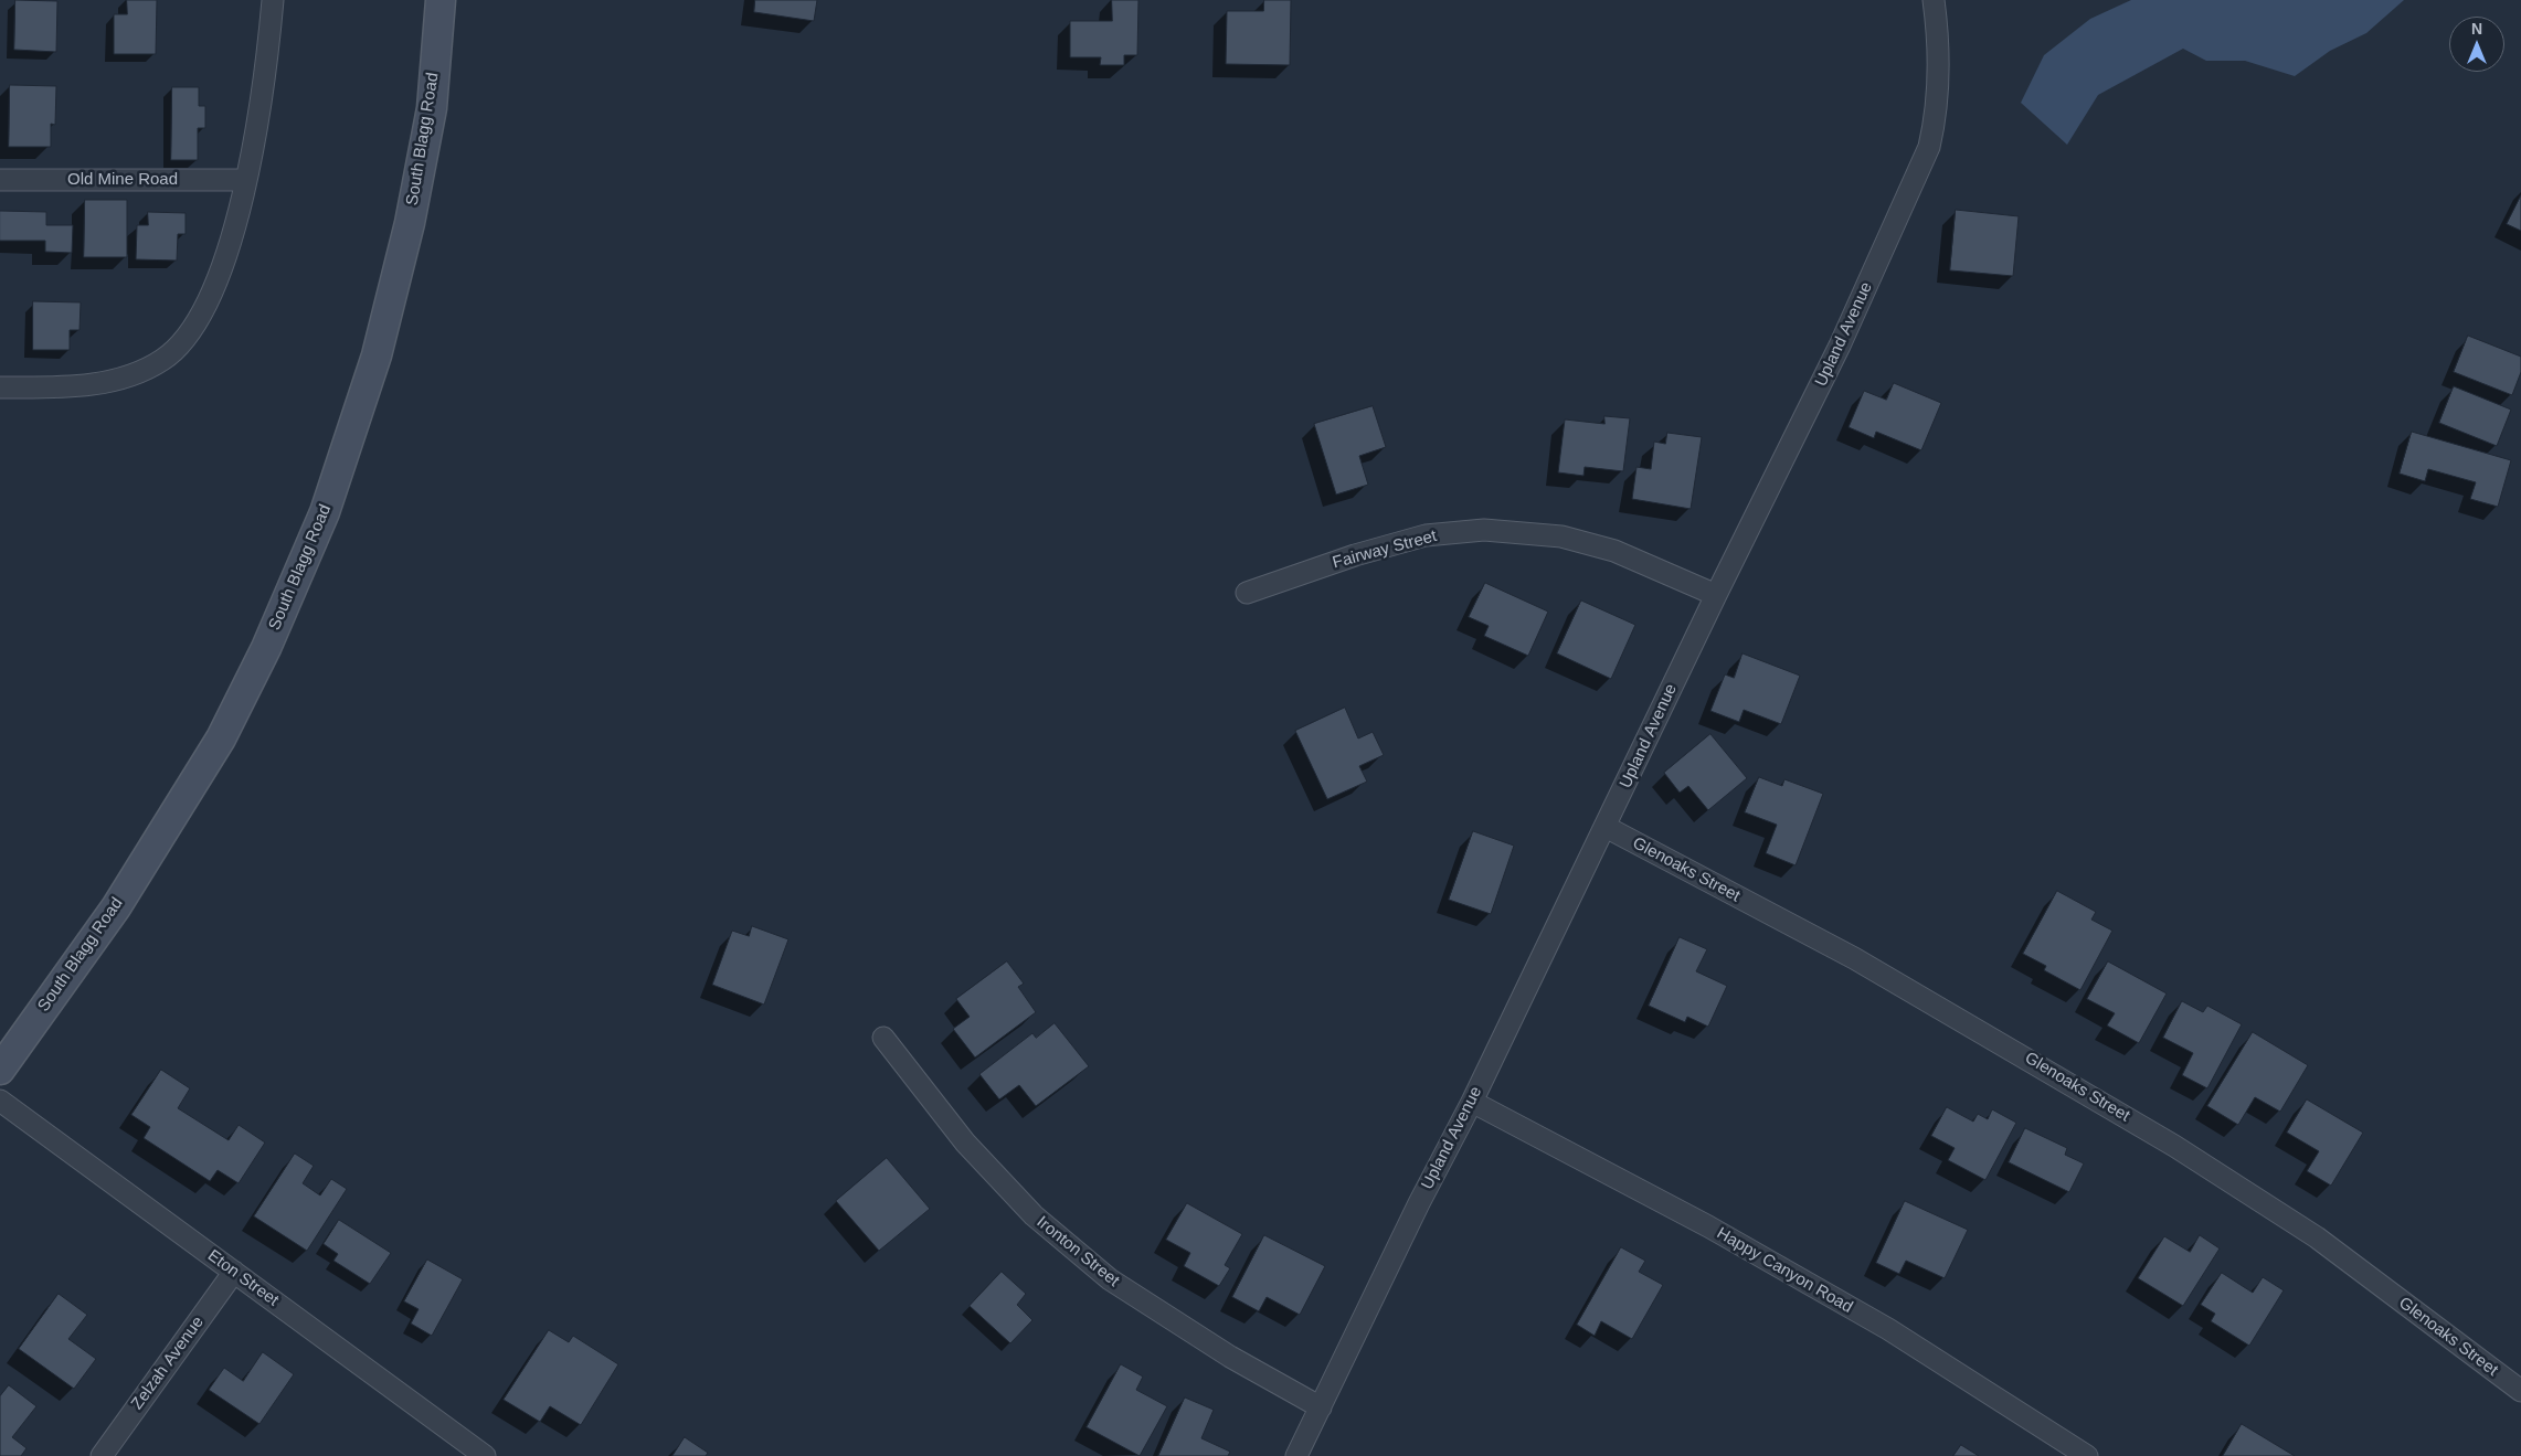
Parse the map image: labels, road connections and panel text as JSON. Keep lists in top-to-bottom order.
{
  "streets": {
    "main road": ["South Blagg Road"],
    "street": [
      "Old Mine Road",
      "Upland Avenue",
      "Fairway Street",
      "Glenoaks Street",
      "Ironton Street",
      "Happy Canyon Road",
      "Eton Street",
      "Zelzah Avenue"
    ]
  },
  "crossings": [
    ["Upland Avenue", "Fairway Street"],
    ["Upland Avenue", "Glenoaks Street"],
    ["Upland Avenue", "Ironton Street"],
    ["Upland Avenue", "Happy Canyon Road"],
    ["Eton Street", "Zelzah Avenue"]
  ],
  "north": "top"
}
